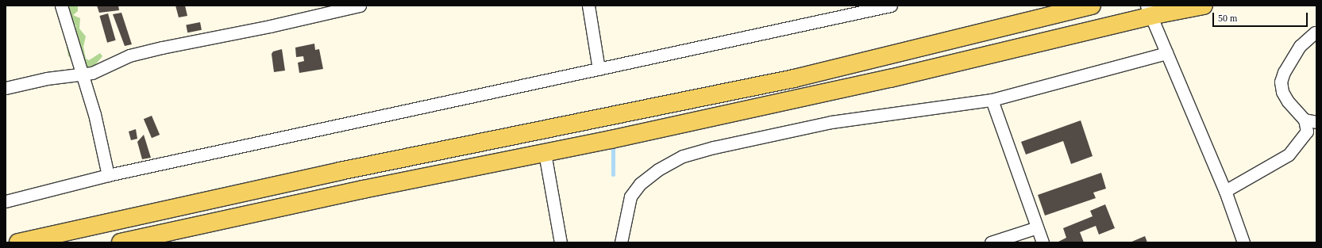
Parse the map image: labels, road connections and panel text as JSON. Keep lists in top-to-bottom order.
{
  "scale_bar": "50 m"
}
